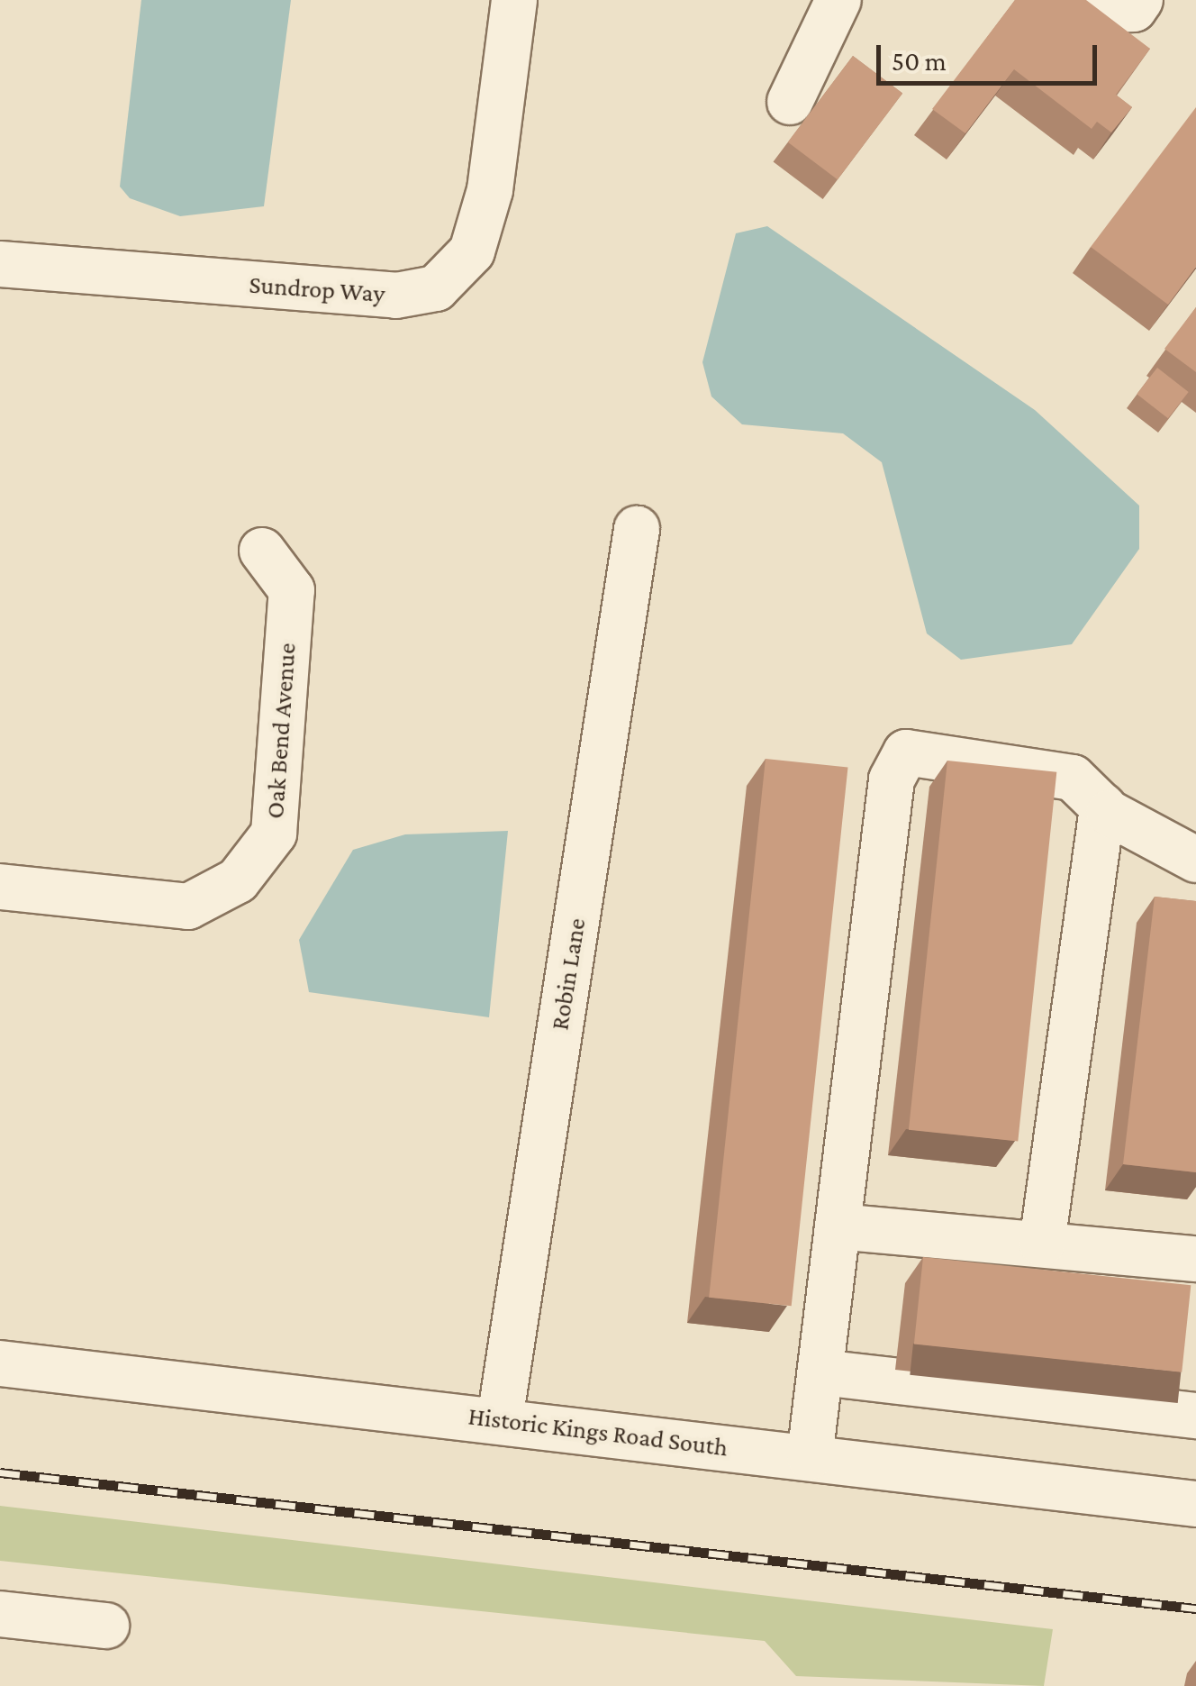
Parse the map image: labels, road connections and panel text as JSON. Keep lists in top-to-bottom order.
{
  "streets": {
    "street": [
      "Sundrop Way",
      "Oak Bend Avenue",
      "Robin Lane",
      "Historic Kings Road South"
    ]
  },
  "crossings": [
    ["Robin Lane", "Historic Kings Road South"]
  ],
  "scale_bar": "50 m"
}
